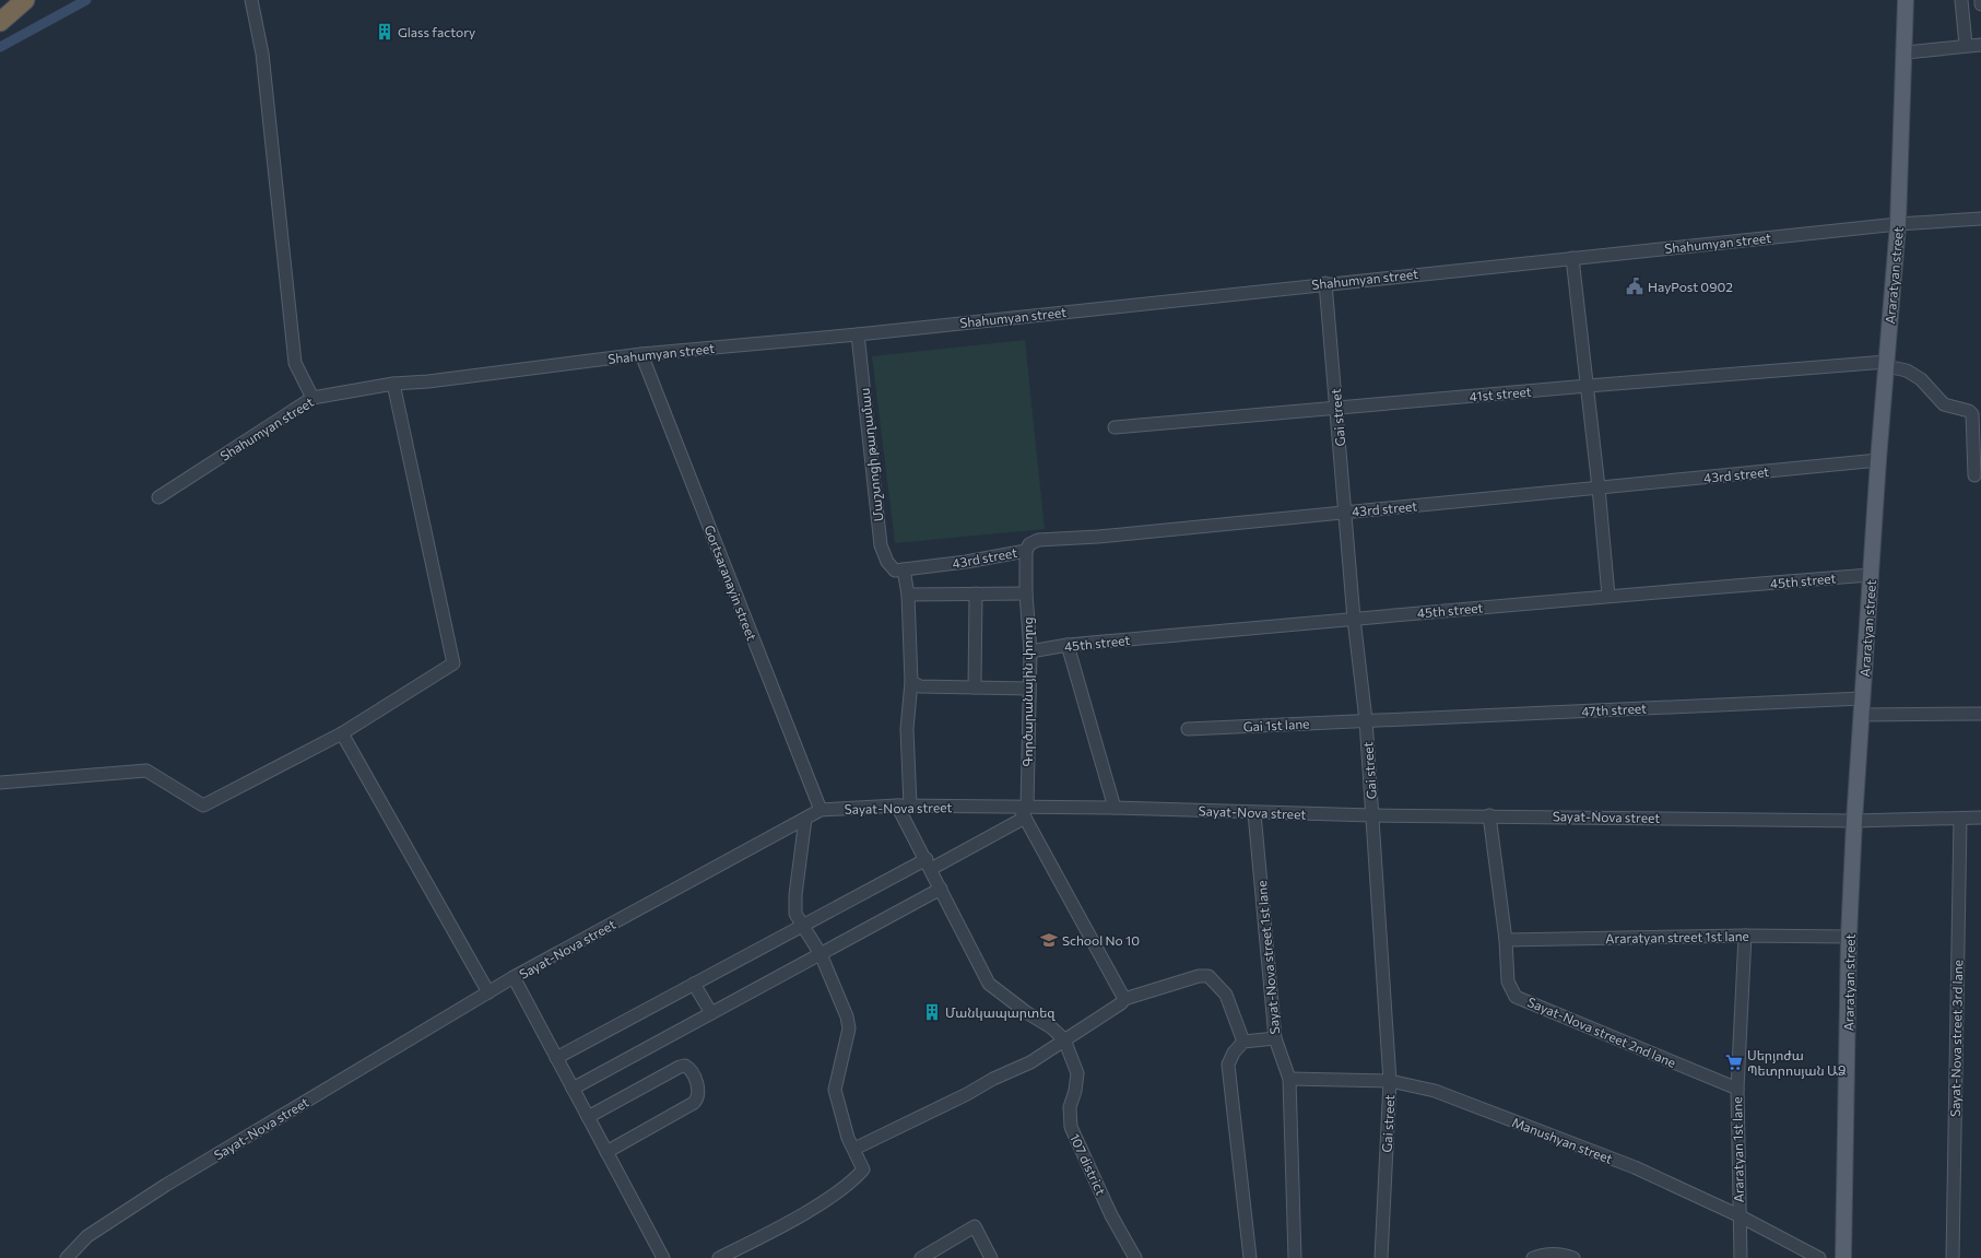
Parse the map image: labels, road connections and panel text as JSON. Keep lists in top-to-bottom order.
{
  "streets": {
    "main road": ["Araratyan street"],
    "street": [
      "Shahumyan street",
      "41st street",
      "Gai street",
      "Մաշտոցի թաղամաս",
      "43rd street",
      "45th street",
      "Gortsaranayin street",
      "Գործարանային փողոց",
      "47th street",
      "Gai 1st lane",
      "Sayat-Nova street",
      "Araratyan street 1st lane",
      "Sayat-Nova street 1st lane",
      "Sayat-Nova street 2nd lane",
      "Sayat-Nova street 3rd lane",
      "Manushyan street",
      "Araratyan 1st lane",
      "107 district"
    ]
  },
  "crossings": [
    ["Shahumyan street", "Araratyan street"],
    ["Shahumyan street", "Gai street"],
    ["Shahumyan street", "Մաշտոցի թաղամաս"],
    ["Shahumyan street", "Gortsaranayin street"],
    ["Araratyan street", "41st street"],
    ["Araratyan street", "43rd street"],
    ["Araratyan street", "45th street"],
    ["Araratyan street", "47th street"],
    ["Araratyan street", "Sayat-Nova street"],
    ["Araratyan street", "Araratyan street 1st lane"],
    ["41st street", "Gai street"],
    ["Gai street", "43rd street"],
    ["Gai street", "45th street"],
    ["Gai street", "47th street"],
    ["Gai street", "Gai 1st lane"],
    ["Gai street", "Sayat-Nova street"],
    ["Gai street", "Manushyan street"],
    ["Մաշտոցի թաղամաս", "43rd street"],
    ["43rd street", "Գործարանային փողոց"],
    ["45th street", "Գործարանային փողոց"],
    ["Gortsaranayin street", "Sayat-Nova street"],
    ["Գործարանային փողոց", "Sayat-Nova street"],
    ["47th street", "Gai 1st lane"],
    ["Sayat-Nova street", "Sayat-Nova street 1st lane"],
    ["Sayat-Nova street", "Sayat-Nova street 2nd lane"],
    ["Araratyan street 1st lane", "Sayat-Nova street 2nd lane"],
    ["Araratyan street 1st lane", "Araratyan 1st lane"],
    ["Sayat-Nova street 1st lane", "Manushyan street"],
    ["Sayat-Nova street 2nd lane", "Araratyan 1st lane"],
    ["Manushyan street", "Araratyan 1st lane"]
  ],
  "places": {
    "building": ["Glass factory", "Մանկապարտեզ"],
    "public building": ["HayPost 0902"],
    "school or university": ["School No 10"],
    "supermarket": ["Սերյոժա Պետրոսյան ԱՁ"]
  }
}
